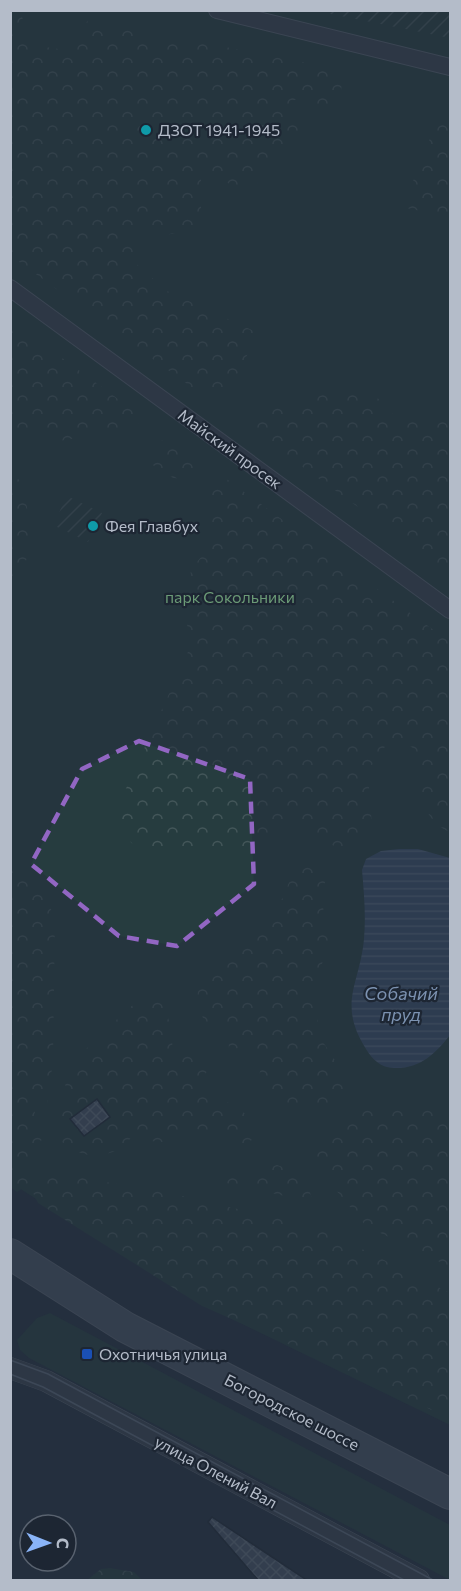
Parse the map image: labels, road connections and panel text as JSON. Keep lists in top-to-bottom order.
{
  "streets": {
    "main road": ["Богородское шоссе"],
    "street": ["Майский просек", "улица Олений Вал"]
  },
  "water": ["Собачий пруд"],
  "parks": ["парк Сокольники"],
  "places": {
    "other": ["ДЗОТ 1941-1945", "Фея Главбух"],
    "transit": ["Охотничья улица"]
  },
  "north": "right"
}
